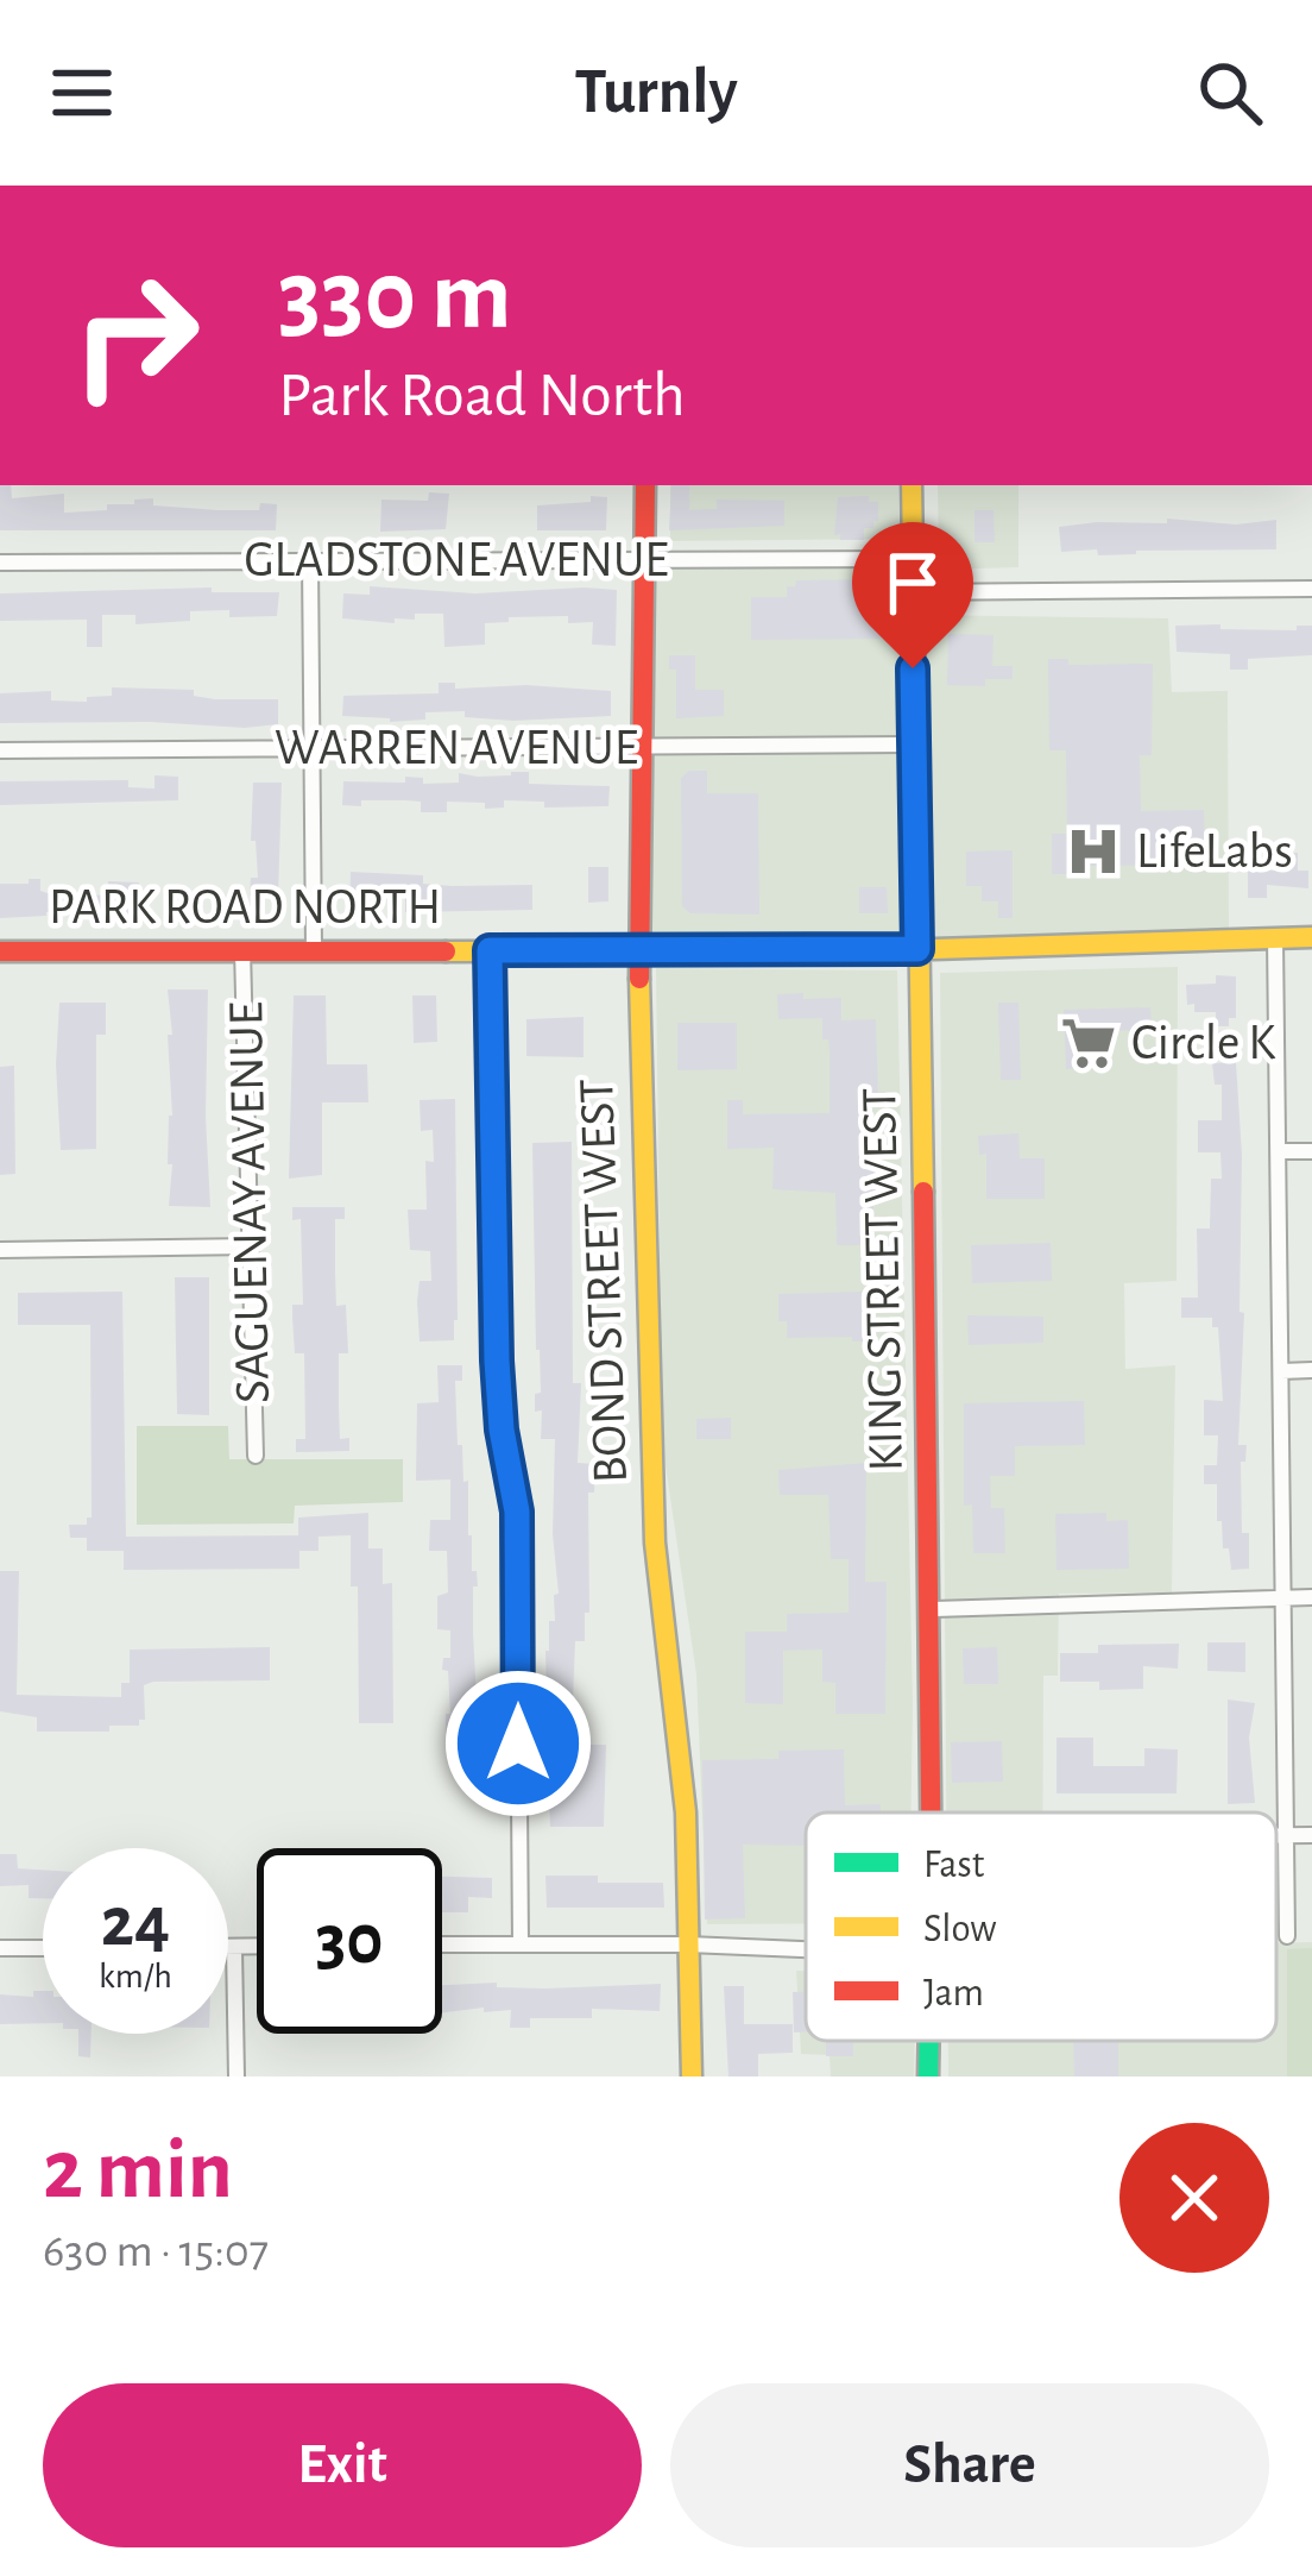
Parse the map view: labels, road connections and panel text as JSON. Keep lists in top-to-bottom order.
{
  "streets": {
    "main road": ["PARK ROAD NORTH", "KING STREET WEST", "BOND STREET WEST"],
    "street": ["GLADSTONE AVENUE", "WARREN AVENUE", "SAGUENAY AVENUE"]
  },
  "crossings": [
    ["GLADSTONE AVENUE", "KING STREET WEST"],
    ["GLADSTONE AVENUE", "BOND STREET WEST"],
    ["WARREN AVENUE", "KING STREET WEST"],
    ["WARREN AVENUE", "BOND STREET WEST"],
    ["PARK ROAD NORTH", "SAGUENAY AVENUE"],
    ["PARK ROAD NORTH", "KING STREET WEST"],
    ["PARK ROAD NORTH", "BOND STREET WEST"]
  ],
  "places": {
    "hospital": ["LifeLabs"],
    "supermarket": ["Circle K"]
  },
  "legend": ["Fast", "Slow", "Jam"],
  "page": {
    "header": "Turnly",
    "turn": ["330 m", "Park Road North"],
    "speed": "24 km/h",
    "limit": "30",
    "heading": ["2 min", "630 m · 15:07"],
    "buttons": ["Exit", "Share"]
  }
}
